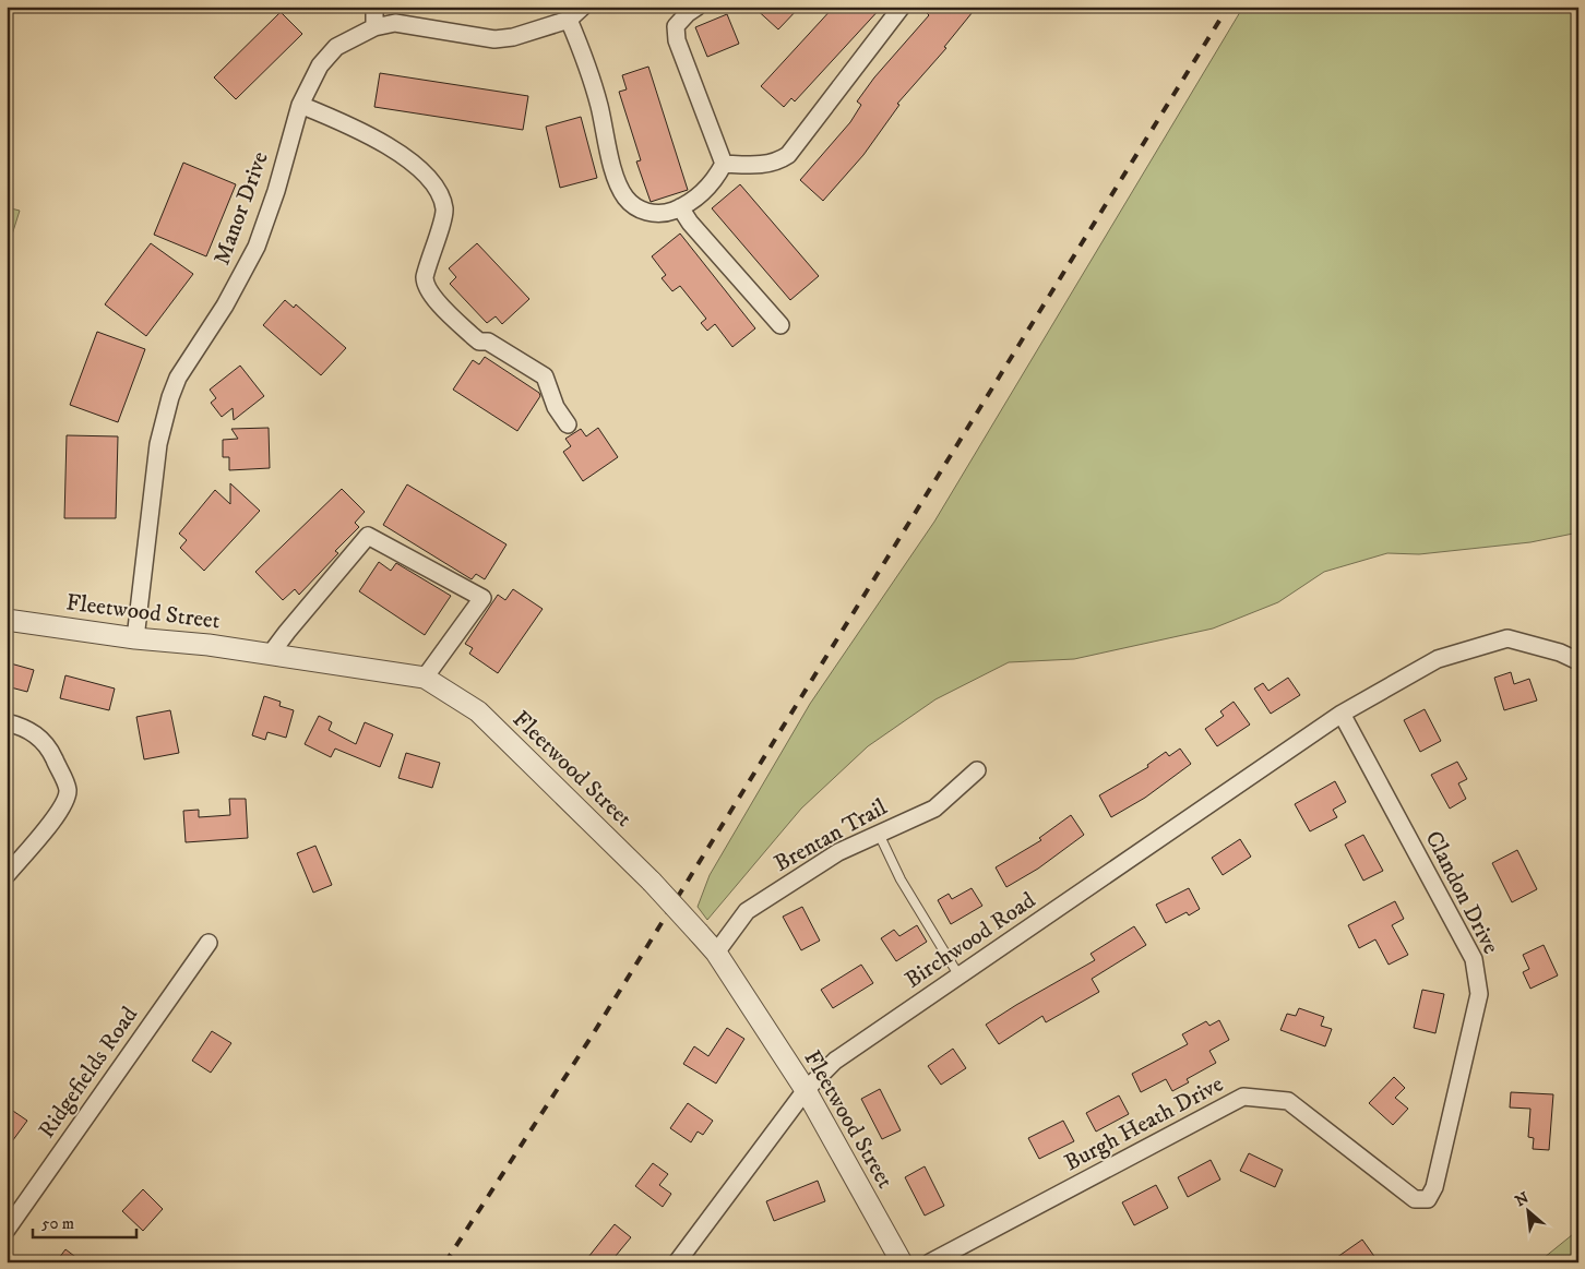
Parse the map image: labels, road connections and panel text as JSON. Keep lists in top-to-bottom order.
{
  "streets": {
    "street": [
      "Manor Drive",
      "Fleetwood Street",
      "Brentan Trail",
      "Clandon Drive",
      "Birchwood Road",
      "Ridgefields Road",
      "Burgh Heath Drive"
    ]
  },
  "crossings": [
    ["Manor Drive", "Fleetwood Street"],
    ["Fleetwood Street", "Brentan Trail"],
    ["Fleetwood Street", "Birchwood Road"],
    ["Clandon Drive", "Birchwood Road"],
    ["Clandon Drive", "Burgh Heath Drive"]
  ],
  "scale_bar": "50 m",
  "north": "top left"
}
